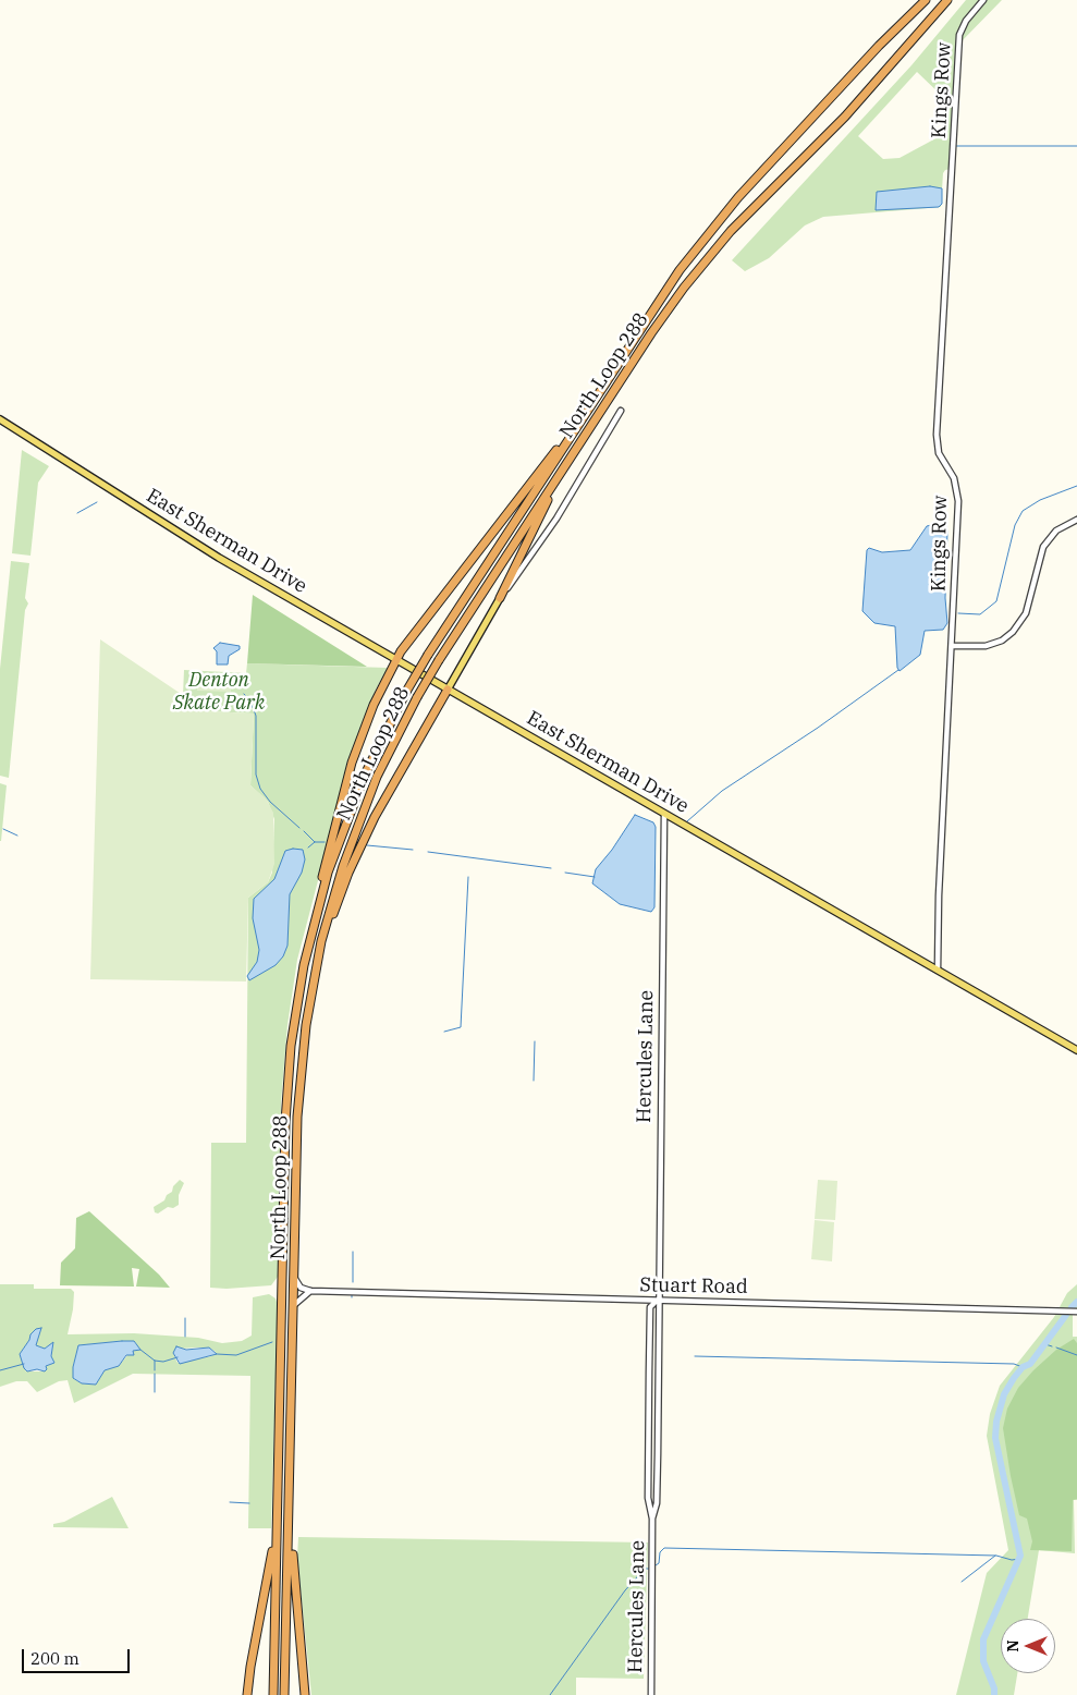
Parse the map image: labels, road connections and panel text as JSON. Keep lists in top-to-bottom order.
{
  "streets": {
    "highway": ["North Loop 288"],
    "main road": ["East Sherman Drive"],
    "street": ["Kings Row", "Hercules Lane", "Stuart Road"]
  },
  "crossings": [
    ["Kings Row", "East Sherman Drive"],
    ["North Loop 288", "East Sherman Drive"],
    ["East Sherman Drive", "Hercules Lane"],
    ["Hercules Lane", "Stuart Road"]
  ],
  "parks": ["Denton Skate Park"],
  "scale_bar": "200 m",
  "north": "left"
}
